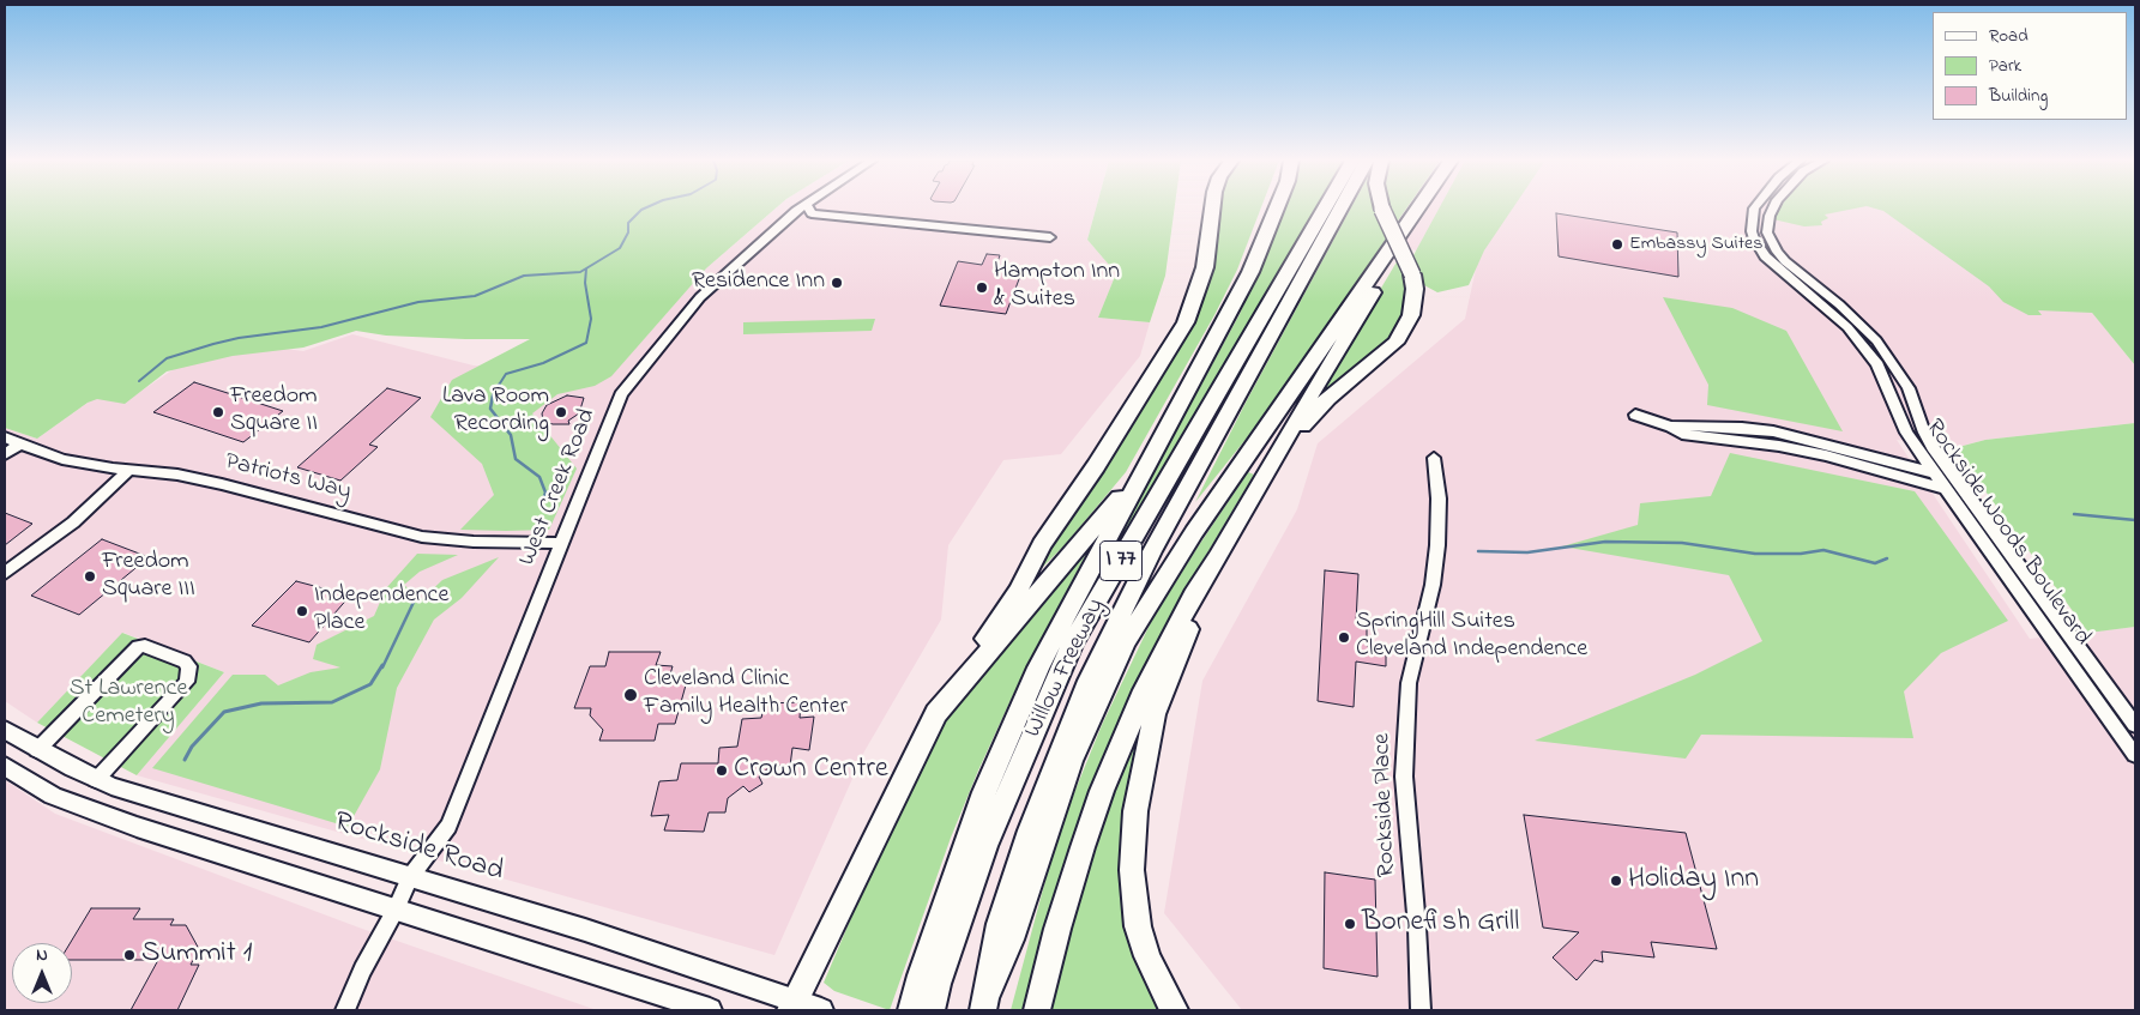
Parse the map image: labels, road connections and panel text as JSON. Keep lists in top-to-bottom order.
{
  "streets": {
    "highway": ["I 77", "Willow Freeway"],
    "main road": ["Rockside Road"],
    "street": [
      "Patriots Way",
      "West Creek Road",
      "Rockside Woods Boulevard",
      "Rockside Place"
    ]
  },
  "crossings": [
    ["Patriots Way", "West Creek Road"],
    ["West Creek Road", "Rockside Road"]
  ],
  "parks": ["St Lawrence Cemetery"],
  "places": [
    "Embassy Suites",
    "Residence Inn",
    "Hampton Inn & Suites",
    "Freedom Square II",
    "Lava Room Recording",
    "Freedom Square III",
    "Independence Place",
    "SpringHill Suites Cleveland Independence",
    "Cleveland Clinic Family Health Center",
    "Crown Centre",
    "Holiday Inn",
    "Bonefish Grill",
    "Summit 1"
  ],
  "legend": ["Road", "Park", "Building"],
  "north": "top"
}
